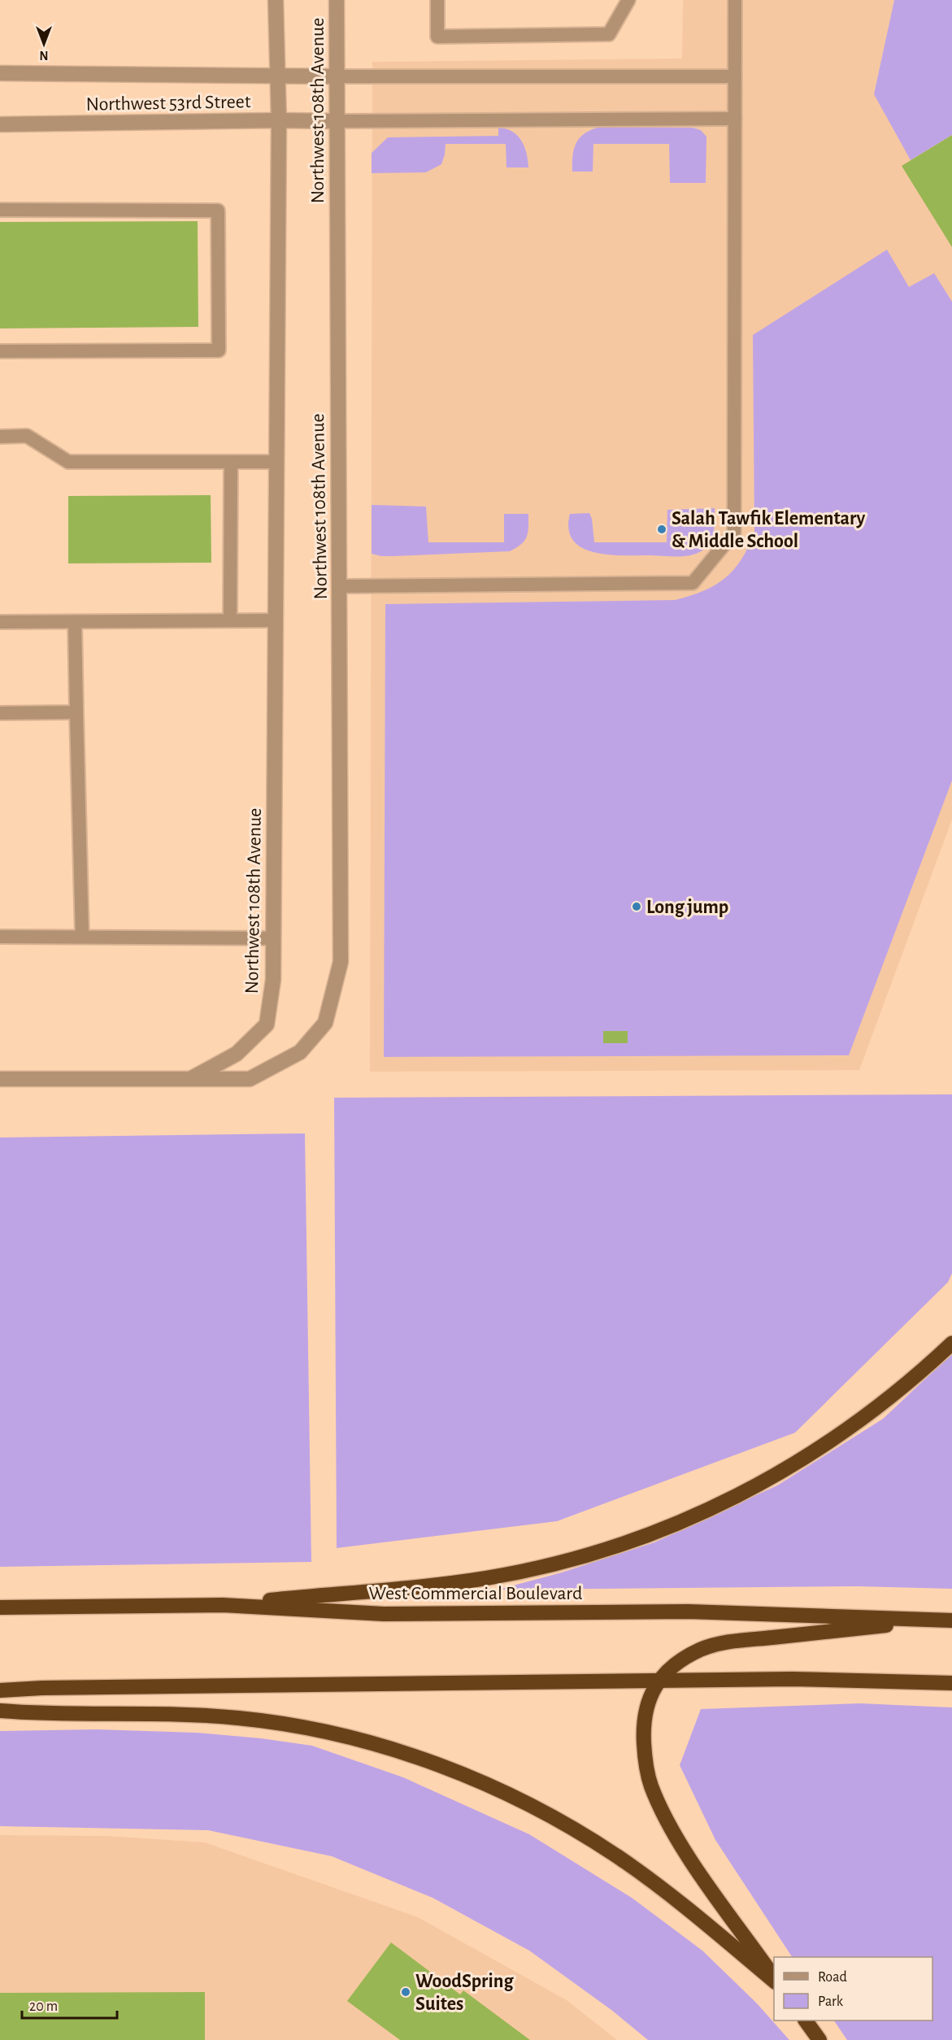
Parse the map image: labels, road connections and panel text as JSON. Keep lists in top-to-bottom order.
{
  "streets": {
    "highway": ["West Commercial Boulevard"],
    "street": ["Northwest 53rd Street", "Northwest 108th Avenue"]
  },
  "crossings": [
    ["Northwest 53rd Street", "Northwest 108th Avenue"]
  ],
  "places": ["Salah Tawfik Elementary & Middle School", "Long jump", "WoodSpring Suites"],
  "legend": ["Road", "Park"],
  "scale_bar": "20 m",
  "north": "bottom"
}
